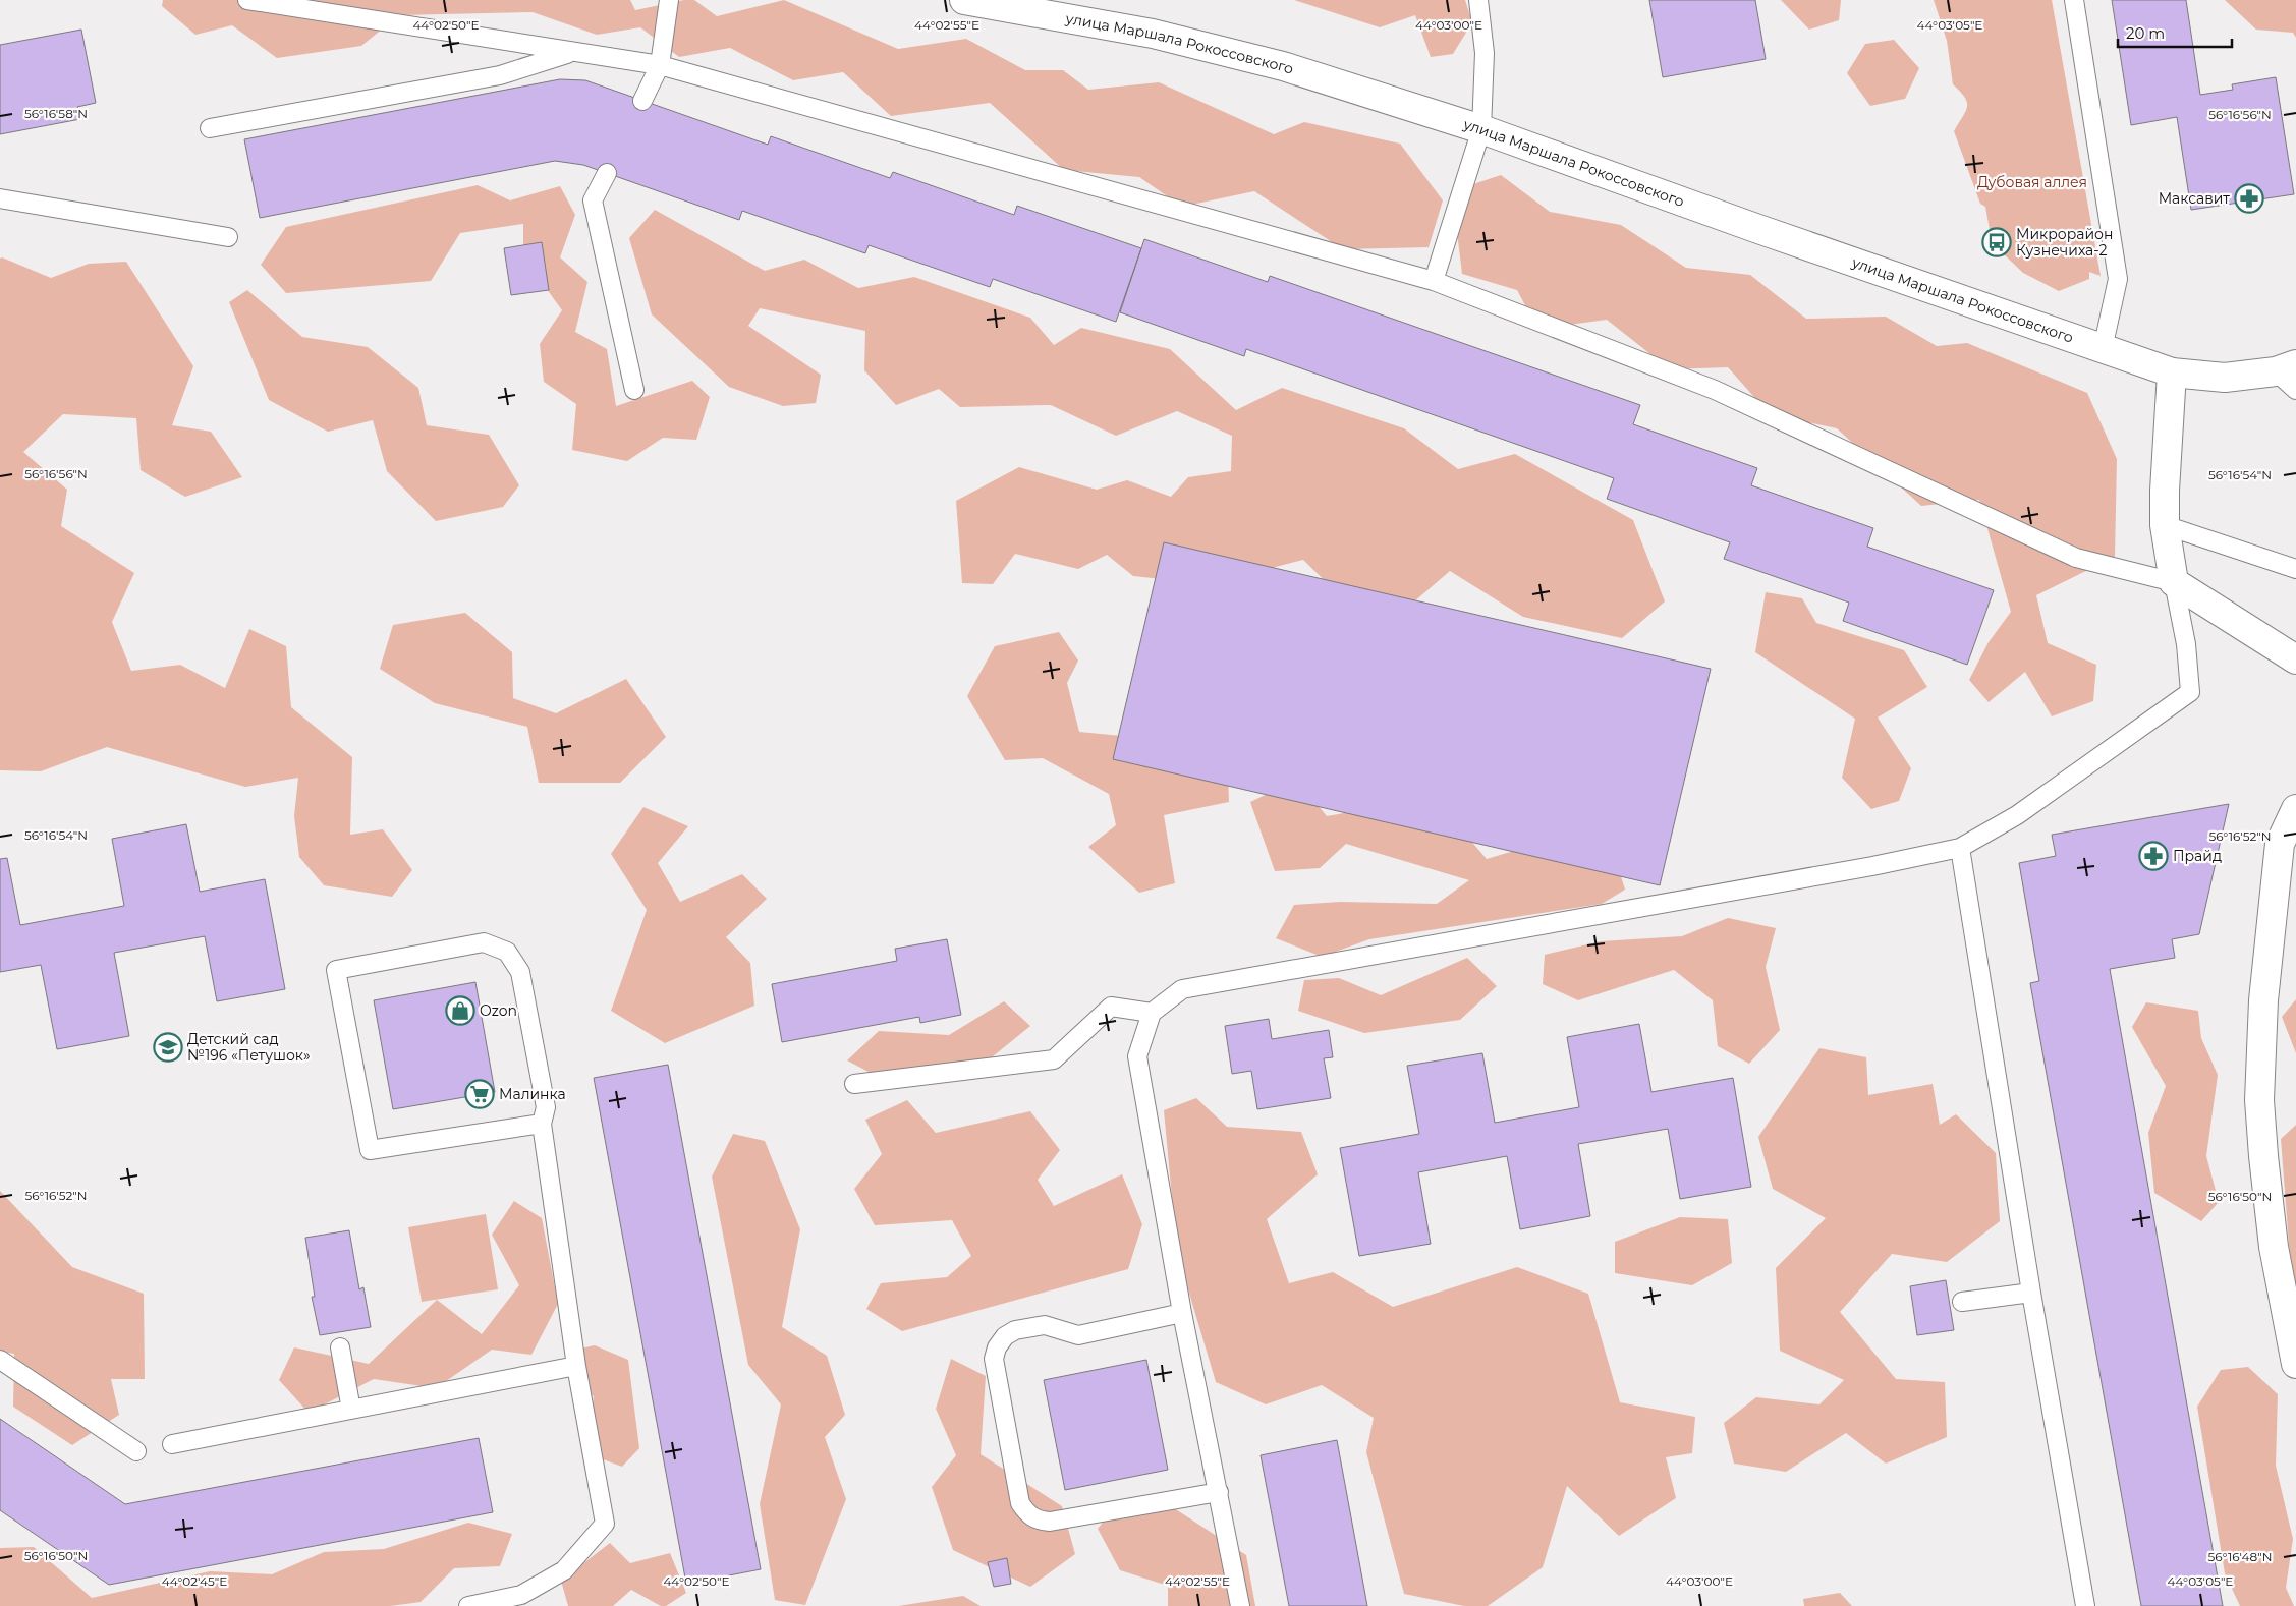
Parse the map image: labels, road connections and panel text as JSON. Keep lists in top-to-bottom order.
{
  "streets": {
    "street": ["улица Маршала Рокоссовского"]
  },
  "parks": ["Дубовая аллея"],
  "places": {
    "pharmacy": ["Максавит", "Прайд"],
    "bus stop": ["Микрорайон Кузнечиха-2"],
    "shop": ["Ozon"],
    "school or university": ["Детский сад №196 «Петушок»"],
    "supermarket": ["Малинка"]
  },
  "scale_bar": "20 m",
  "coordinates": [
    "44°02'50\"E",
    "44°02'55\"E",
    "44°03'00\"E",
    "44°03'05\"E",
    "56°16'58\"N",
    "56°16'56\"N",
    "56°16'54\"N",
    "56°16'52\"N",
    "56°16'50\"N",
    "56°16'48\"N",
    "44°02'45\"E"
  ]
}
